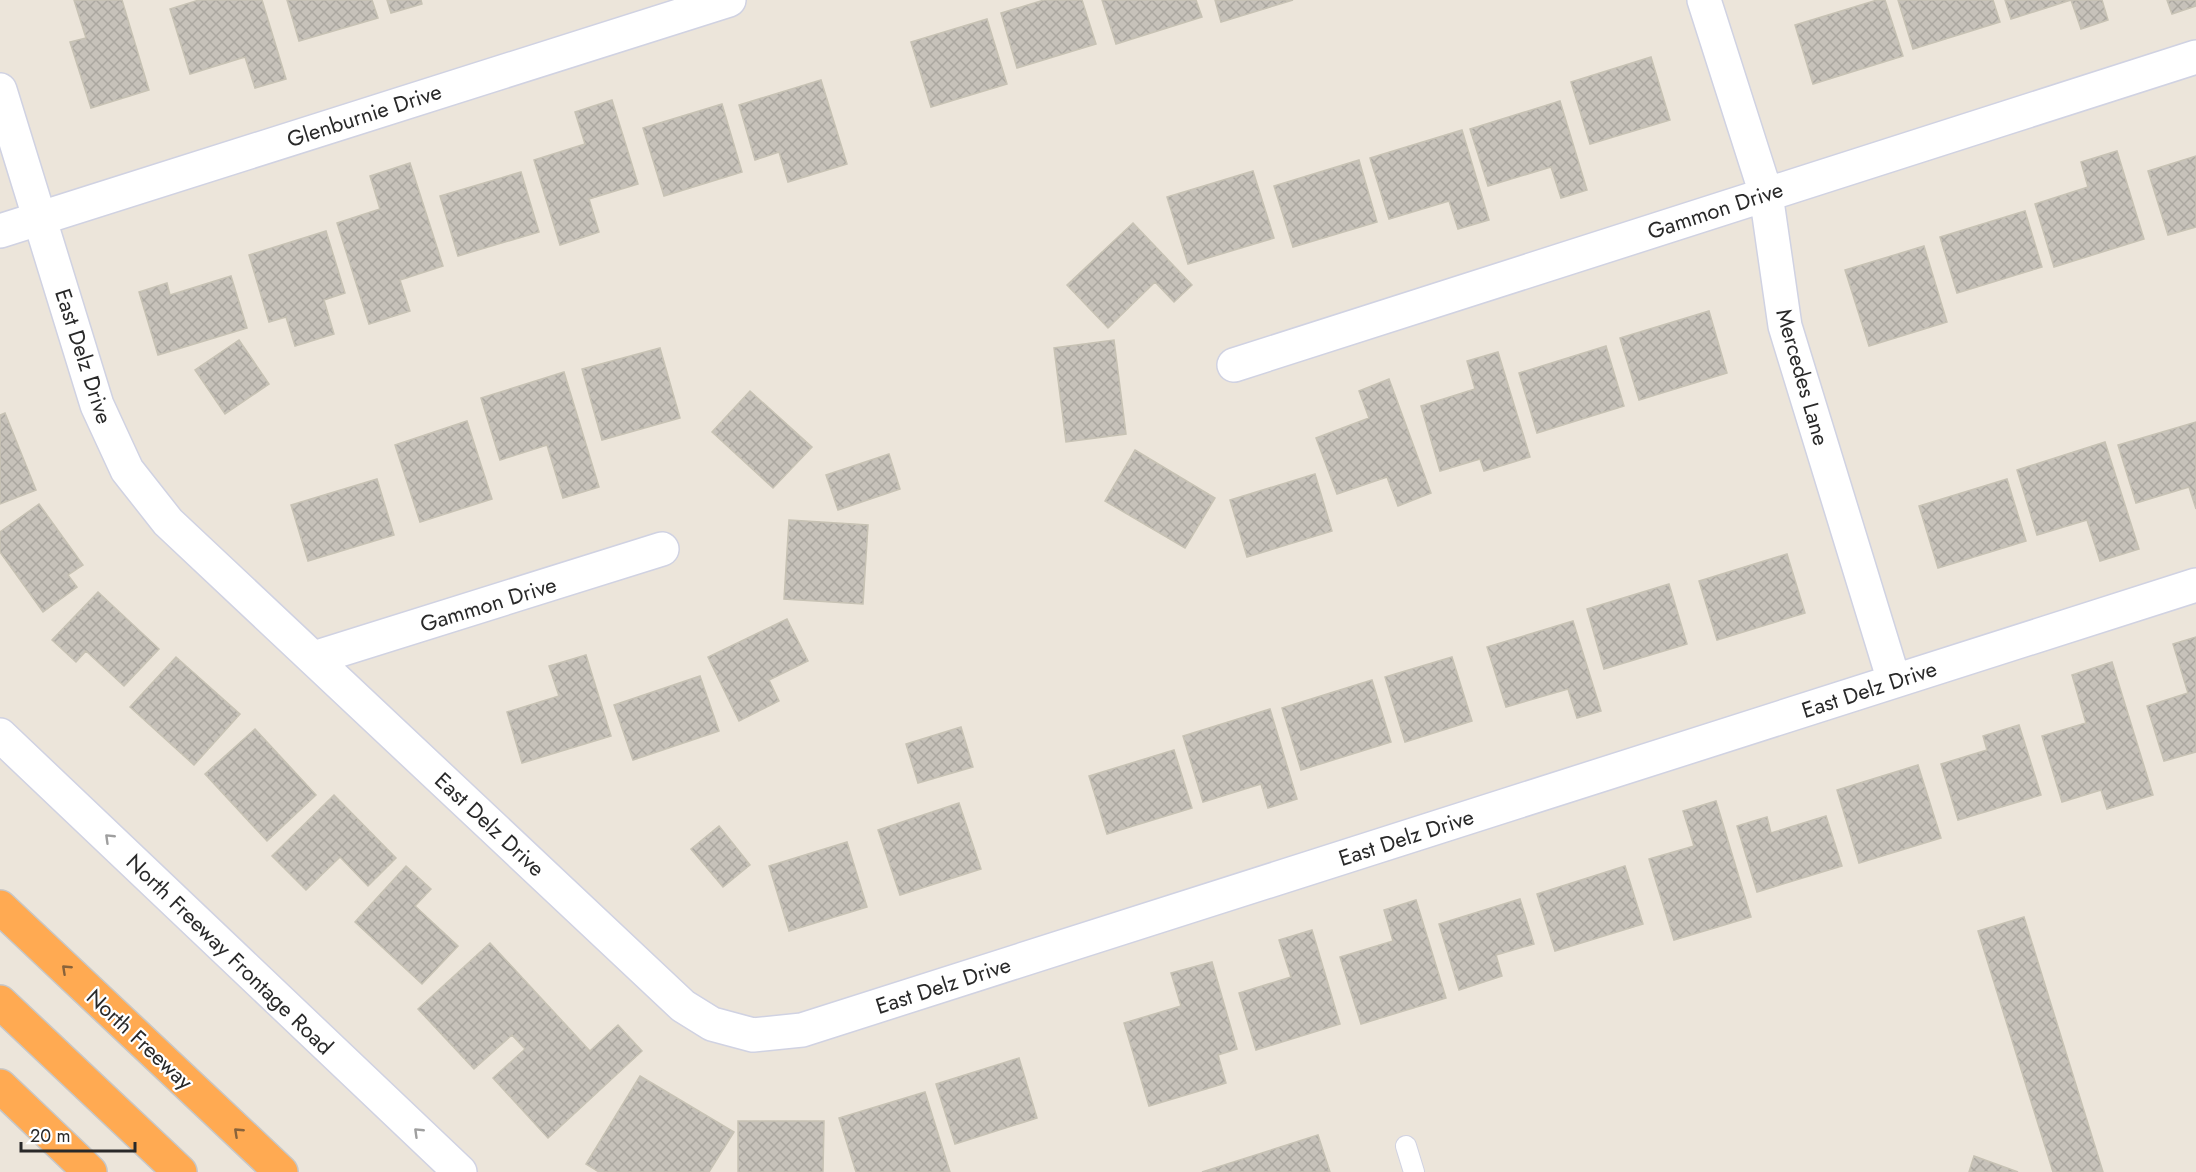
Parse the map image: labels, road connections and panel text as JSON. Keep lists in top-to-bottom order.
{
  "streets": {
    "highway": ["North Freeway"],
    "street": [
      "Glenburnie Drive",
      "Gammon Drive",
      "East Delz Drive",
      "Mercedes Lane",
      "North Freeway Frontage Road"
    ]
  },
  "crossings": [
    ["Glenburnie Drive", "East Delz Drive"],
    ["Gammon Drive", "East Delz Drive"],
    ["Gammon Drive", "Mercedes Lane"],
    ["East Delz Drive", "Mercedes Lane"]
  ],
  "one_way": ["North Freeway Frontage Road"],
  "scale_bar": "20 m"
}
